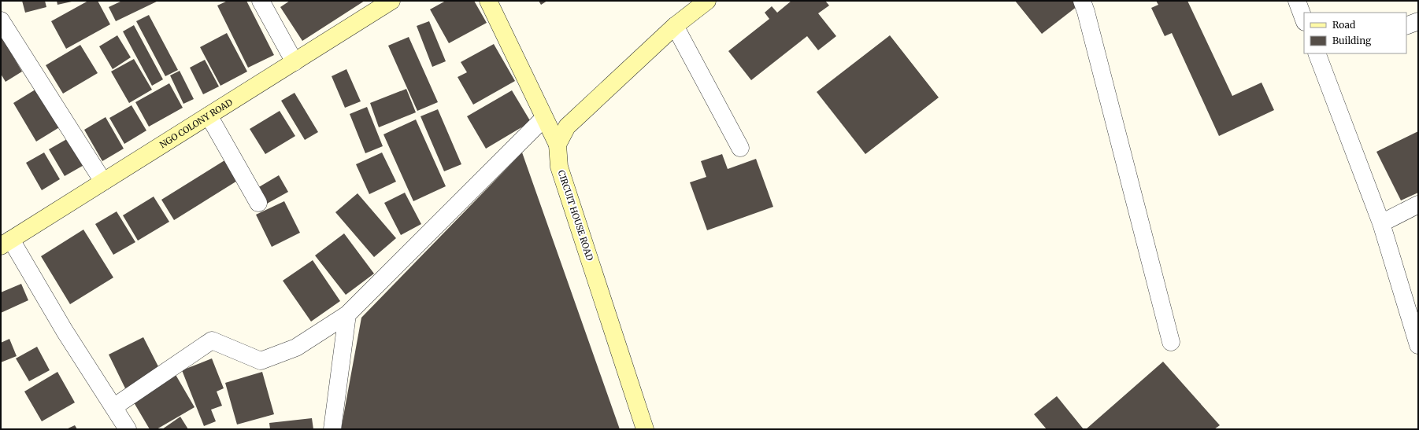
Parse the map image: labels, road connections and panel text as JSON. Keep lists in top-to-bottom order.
{
  "streets": {
    "street": ["NGO COLONY ROAD", "CIRCUIT HOUSE ROAD"]
  },
  "legend": ["Road", "Building"]
}
